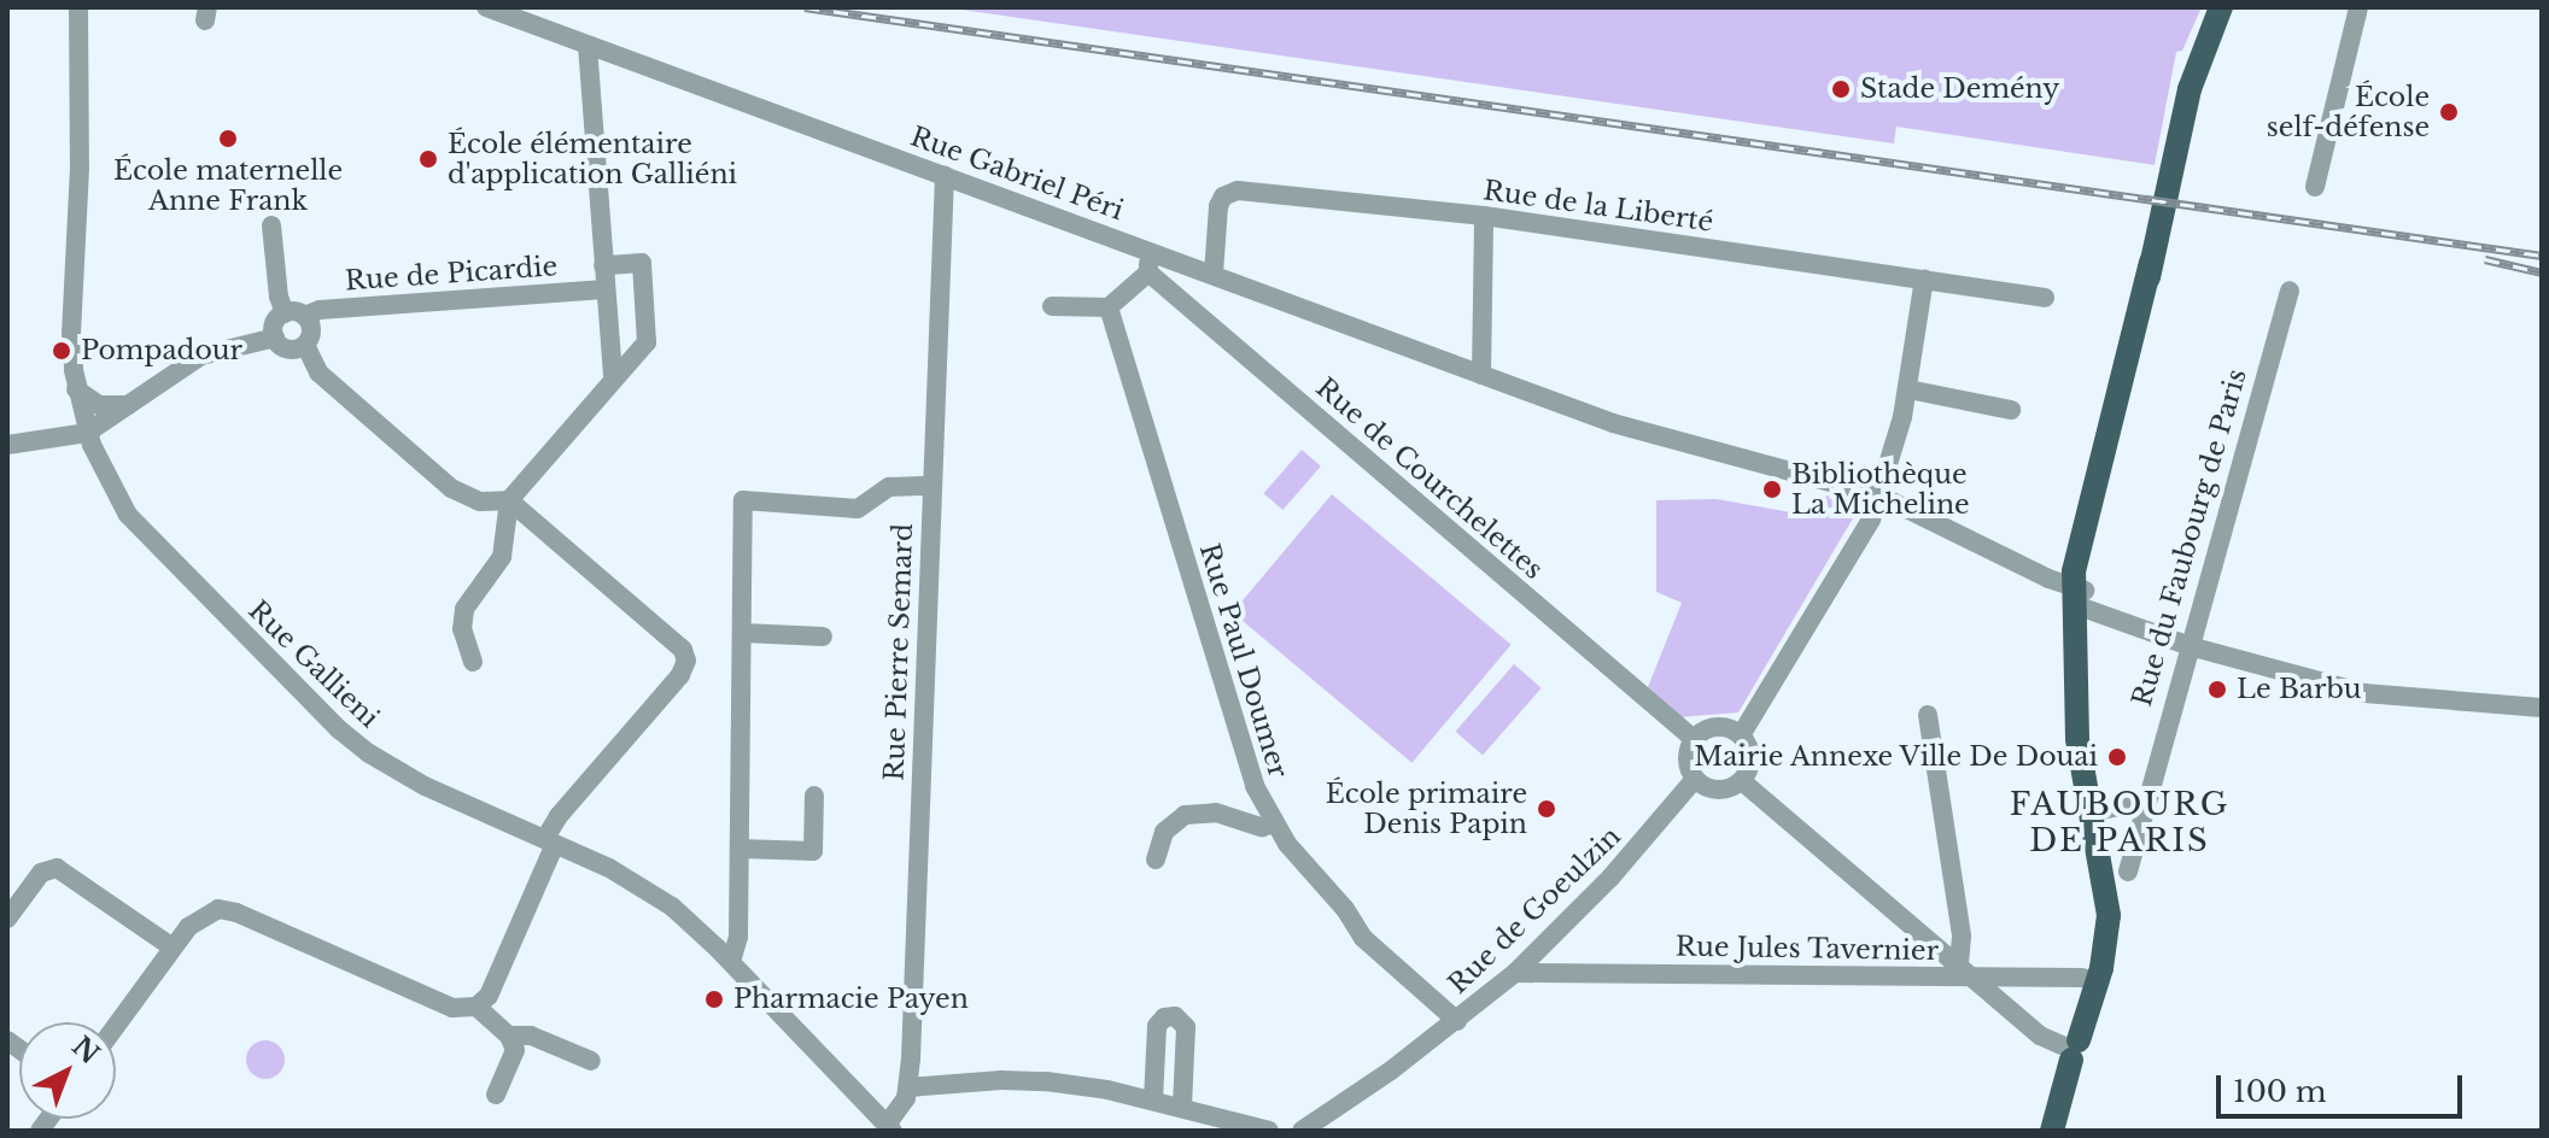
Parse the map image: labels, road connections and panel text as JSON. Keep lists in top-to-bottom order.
{
  "streets": {
    "street": [
      "Rue Gabriel Péri",
      "Rue de la Liberté",
      "Rue de Picardie",
      "Rue de Courchelettes",
      "Rue du Faubourg de Paris",
      "Rue Pierre Semard",
      "Rue Paul Doumer",
      "Rue Gallieni",
      "Rue de Goeulzin",
      "Rue Jules Tavernier"
    ]
  },
  "crossings": [
    ["Rue Gabriel Péri", "Rue de la Liberté"],
    ["Rue Gabriel Péri", "Rue du Faubourg de Paris"],
    ["Rue Gabriel Péri", "Rue Pierre Semard"],
    ["Rue de Courchelettes", "Rue de Goeulzin"],
    ["Rue Pierre Semard", "Rue Gallieni"],
    ["Rue Paul Doumer", "Rue de Goeulzin"],
    ["Rue de Goeulzin", "Rue Jules Tavernier"]
  ],
  "districts": ["FAUBOURG DE PARIS"],
  "places": [
    "Stade Demény",
    "École self-défense",
    "École maternelle Anne Frank",
    "École élémentaire d'application Galliéni",
    "Pompadour",
    "Bibliothèque La Micheline",
    "Le Barbu",
    "Mairie Annexe Ville De Douai",
    "École primaire Denis Papin",
    "Pharmacie Payen"
  ],
  "scale_bar": "100 m",
  "north": "top right"
}
